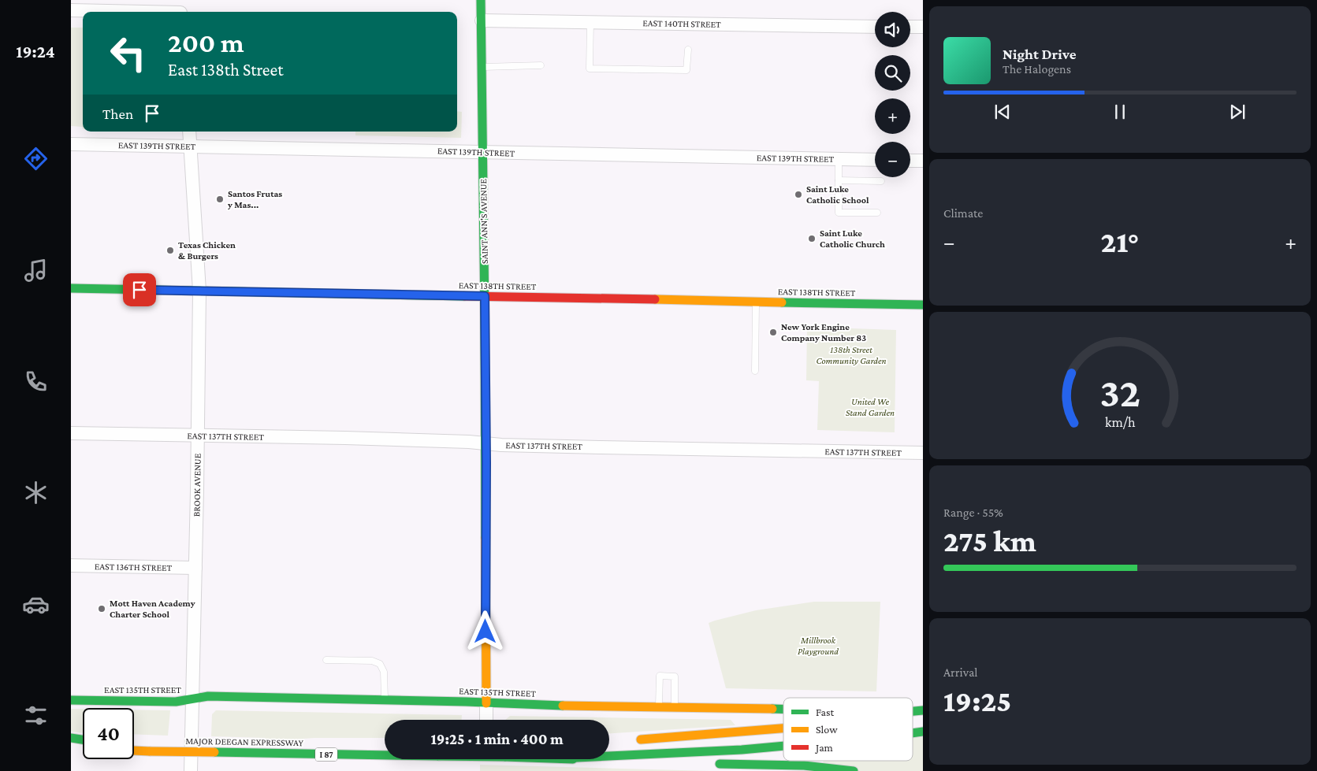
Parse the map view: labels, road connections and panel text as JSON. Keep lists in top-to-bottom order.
{
  "streets": {
    "main road": [
      "SAINT ANN'S AVENUE",
      "EAST 138TH STREET",
      "EAST 135TH STREET",
      "MAJOR DEEGAN EXPRESSWAY",
      "I 87"
    ],
    "street": [
      "EAST 140TH STREET",
      "EAST 139TH STREET",
      "EAST 137TH STREET",
      "BROOK AVENUE",
      "EAST 136TH STREET"
    ]
  },
  "crossings": [
    ["EAST 140TH STREET", "SAINT ANN'S AVENUE"],
    ["EAST 139TH STREET", "SAINT ANN'S AVENUE"],
    ["EAST 139TH STREET", "BROOK AVENUE"],
    ["SAINT ANN'S AVENUE", "EAST 138TH STREET"],
    ["SAINT ANN'S AVENUE", "EAST 137TH STREET"],
    ["SAINT ANN'S AVENUE", "EAST 135TH STREET"],
    ["EAST 138TH STREET", "BROOK AVENUE"],
    ["EAST 137TH STREET", "BROOK AVENUE"],
    ["BROOK AVENUE", "EAST 136TH STREET"],
    ["BROOK AVENUE", "EAST 135TH STREET"]
  ],
  "parks": ["138th Street Community Garden", "United We Stand Garden", "Millbrook Playground"],
  "places": [
    "Saint Luke Catholic School",
    "Santos Frutas y Mas...",
    "Saint Luke Catholic Church",
    "Texas Chicken & Burgers",
    "New York Engine Company Number 83",
    "Mott Haven Academy Charter School"
  ],
  "legend": ["Fast", "Slow", "Jam"],
  "page": {
    "tabs": "19:24",
    "map_buttons": ["+", "−"],
    "turn": ["200 m", "East 138th Street"],
    "song": ["Night Drive", "The Halogens"],
    "then": "Then",
    "tile": [
      "Climate",
      ["Range · 55%", "275 km"],
      ["Arrival", "19:25"]
    ],
    "heat": ["−", "21°", "+"],
    "limit": "40",
    "trip": "19:25 · 1 min · 400 m",
    "gauge": ["32", "km/h"]
  }
}
